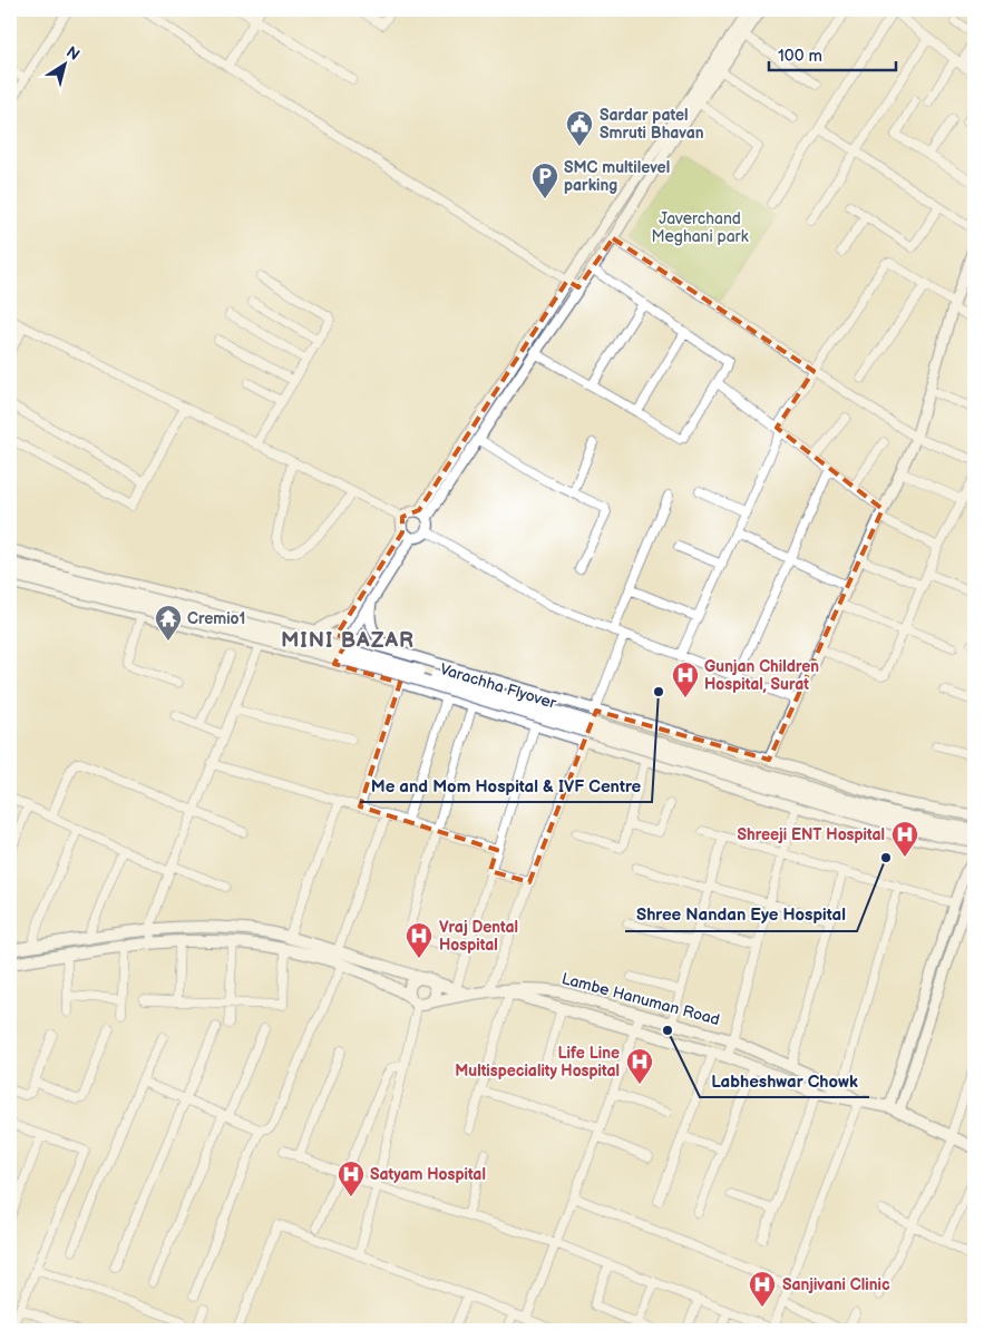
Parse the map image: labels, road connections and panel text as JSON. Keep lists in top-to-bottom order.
{
  "streets": {
    "main road": ["Varachha Flyover", "Lambe Hanuman Road"]
  },
  "districts": ["MINI BAZAR"],
  "parks": ["Javerchand Meghani park"],
  "places": {
    "public building": ["Sardar patel Smruti Bhavan"],
    "parking": ["SMC multilevel parking"],
    "temple": ["Cremio1"],
    "other": ["Me and Mom Hospital & IVF Centre", "Shree Nandan Eye Hospital", "Labheshwar Chowk"],
    "hospital": [
      "Gunjan Children Hospital, Surat",
      "Shreeji ENT Hospital",
      "Vraj Dental Hospital",
      "Life Line Multispeciality Hospital",
      "Satyam Hospital",
      "Sanjivani Clinic"
    ]
  },
  "scale_bar": "100 m",
  "north": "top right"
}
